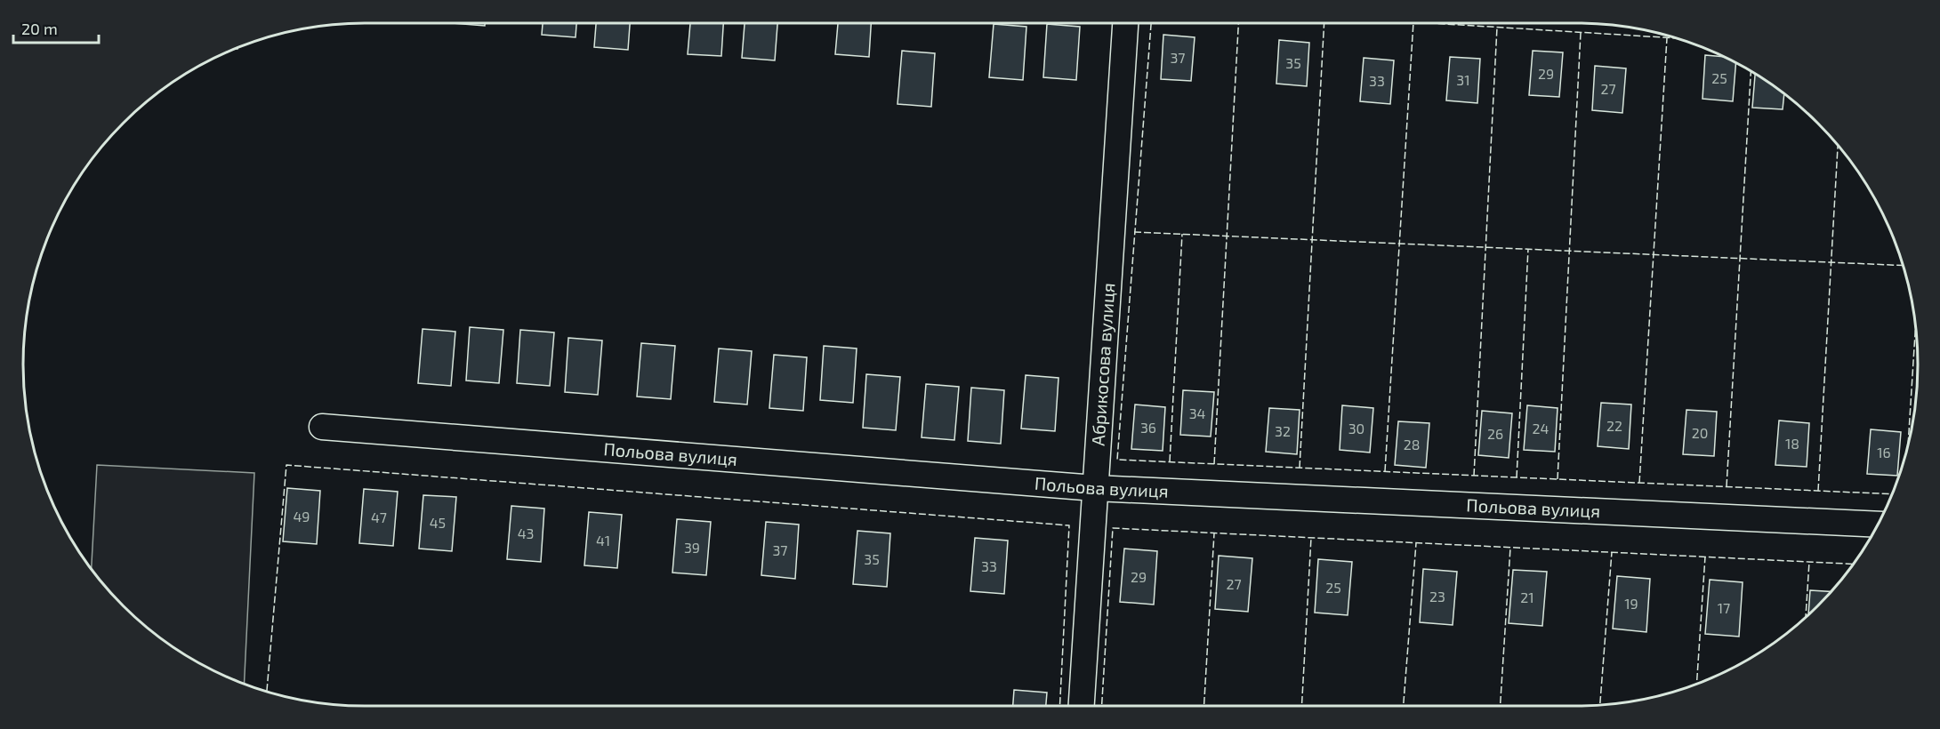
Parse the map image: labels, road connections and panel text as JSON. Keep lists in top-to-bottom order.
{
  "streets": {
    "street": ["Абрикосова вулиця", "Польова вулиця"]
  },
  "crossings": [
    ["Абрикосова вулиця", "Польова вулиця"]
  ],
  "house_numbers": [
    "37",
    "35",
    "29",
    "25",
    "31",
    "33",
    "27",
    "34",
    "22",
    "36",
    "30",
    "24",
    "32",
    "20",
    "26",
    "18",
    "28",
    "16",
    "49",
    "47",
    "45",
    "43",
    "41",
    "39",
    "37",
    "35",
    "33",
    "29",
    "27",
    "25",
    "23",
    "21",
    "19",
    "17"
  ],
  "scale_bar": "20 m"
}
